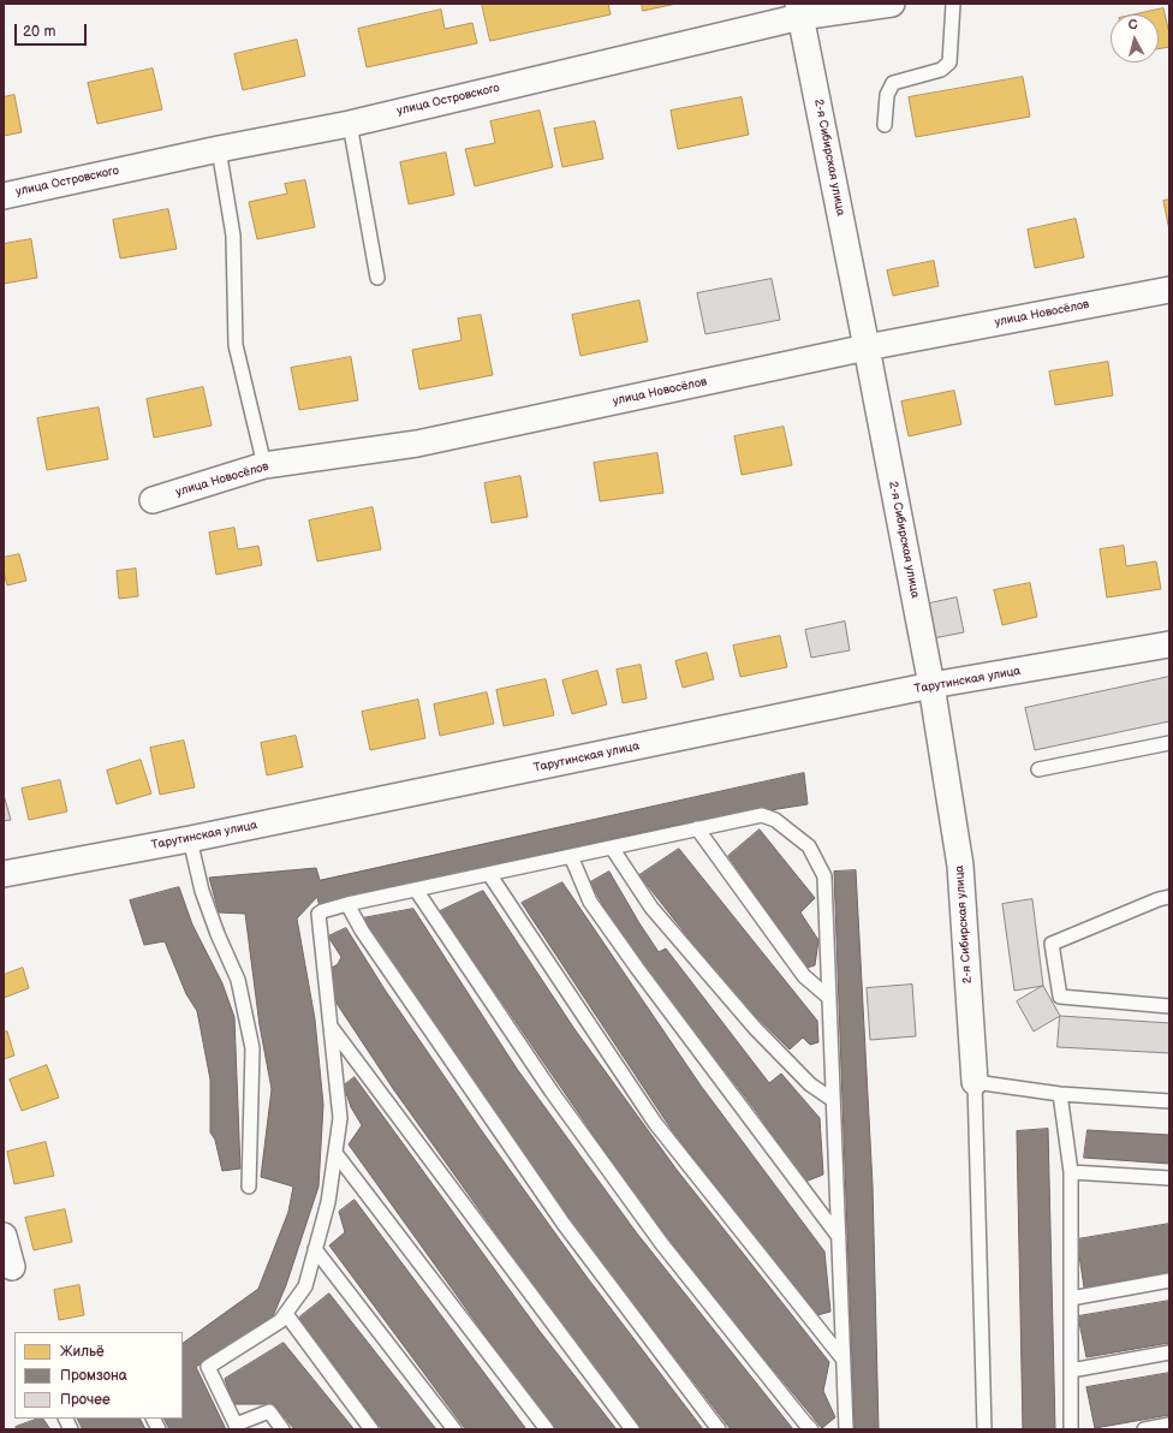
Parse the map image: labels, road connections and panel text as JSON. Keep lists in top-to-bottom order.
{
  "streets": {
    "street": [
      "улица Островского",
      "2-я Сибирская улица",
      "улица Новосёлов",
      "Тарутинская улица"
    ]
  },
  "crossings": [
    ["улица Островского", "2-я Сибирская улица"],
    ["2-я Сибирская улица", "улица Новосёлов"],
    ["2-я Сибирская улица", "Тарутинская улица"]
  ],
  "legend": ["Жильё", "Промзона", "Прочее"],
  "scale_bar": "20 m",
  "north": "top"
}
